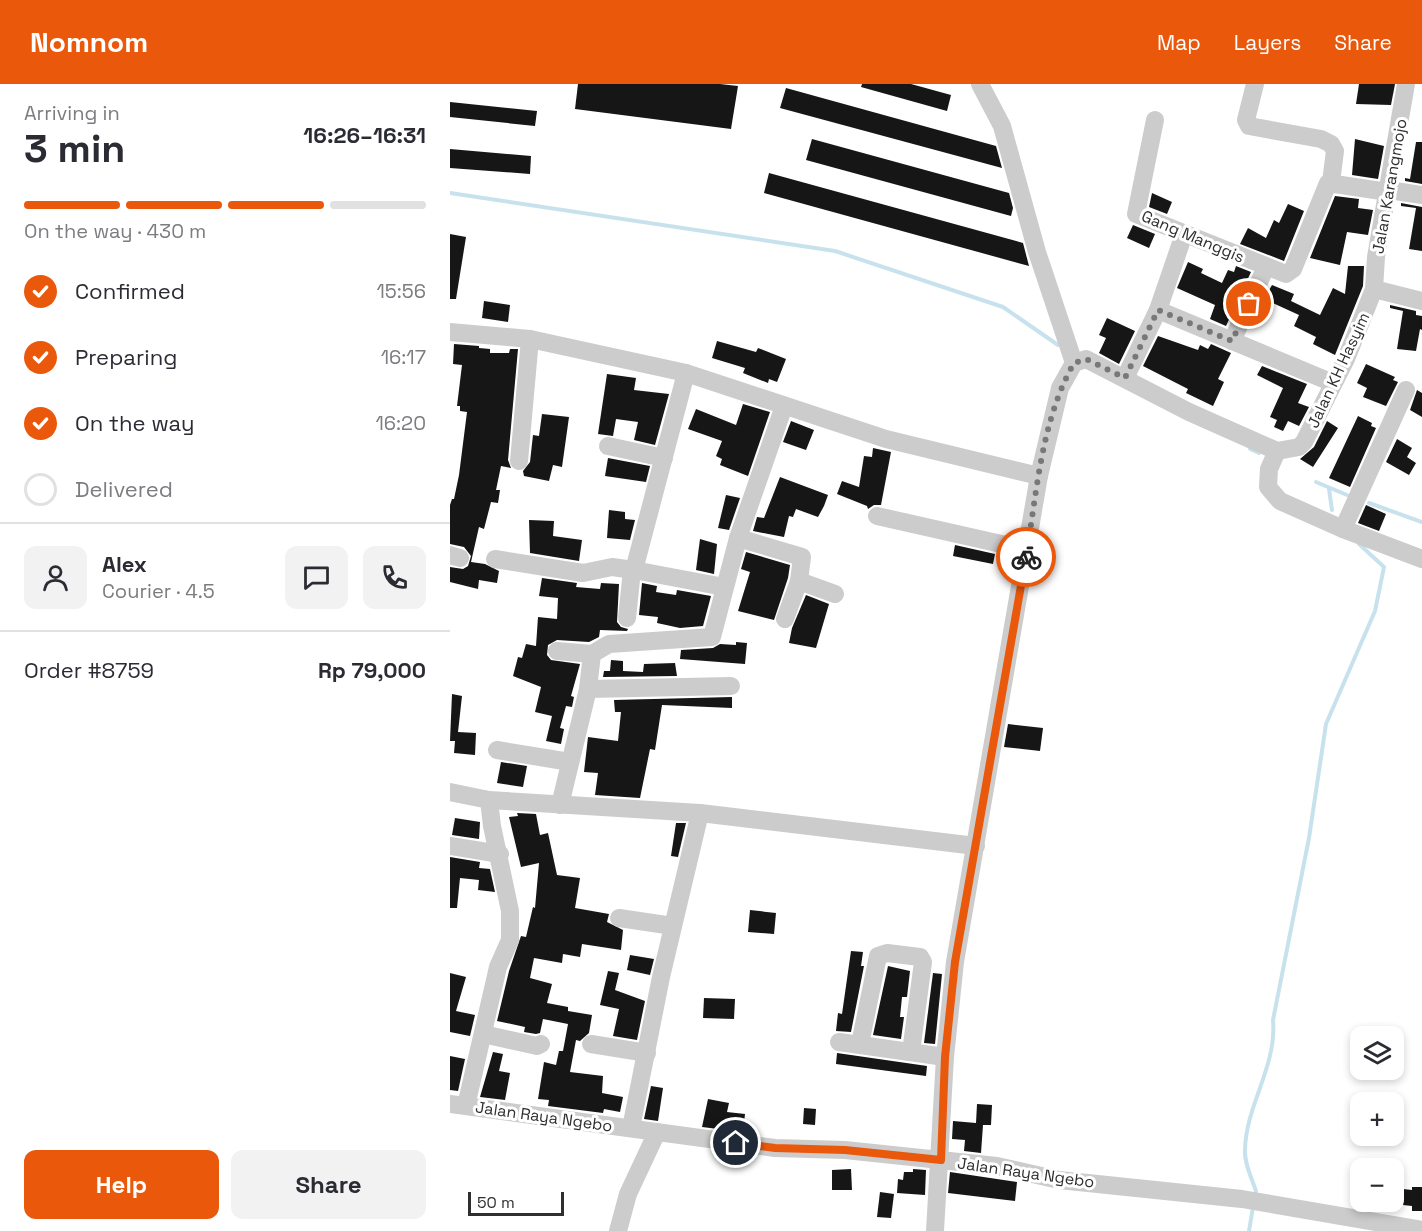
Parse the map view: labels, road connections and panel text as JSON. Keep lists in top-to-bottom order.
{
  "streets": {
    "street": [
      "Jalan Karangmojo",
      "Gang Manggis",
      "Jalan KH Hasyim",
      "Jalan Raya Ngebo"
    ]
  },
  "crossings": [
    ["Jalan Karangmojo", "Jalan KH Hasyim"]
  ],
  "scale_bar": "50 m",
  "page": {
    "header": "Nomnom",
    "nav": ["Map", "Layers", "Share"],
    "heading": ["3 min", "Arriving in", "16:26–16:31"],
    "panel": [
      "Alex",
      "Courier · 4.5",
      "Order #8759",
      "Rp 79,000"
    ],
    "bar": "On the way · 430 m",
    "list": [
      ["Confirmed", "15:56"],
      ["Preparing", "16:17"],
      ["On the way", "16:20"],
      "Delivered"
    ],
    "map_buttons": ["+", "−"],
    "buttons": ["Help", "Share"],
    "scale": "50 m"
  }
}
